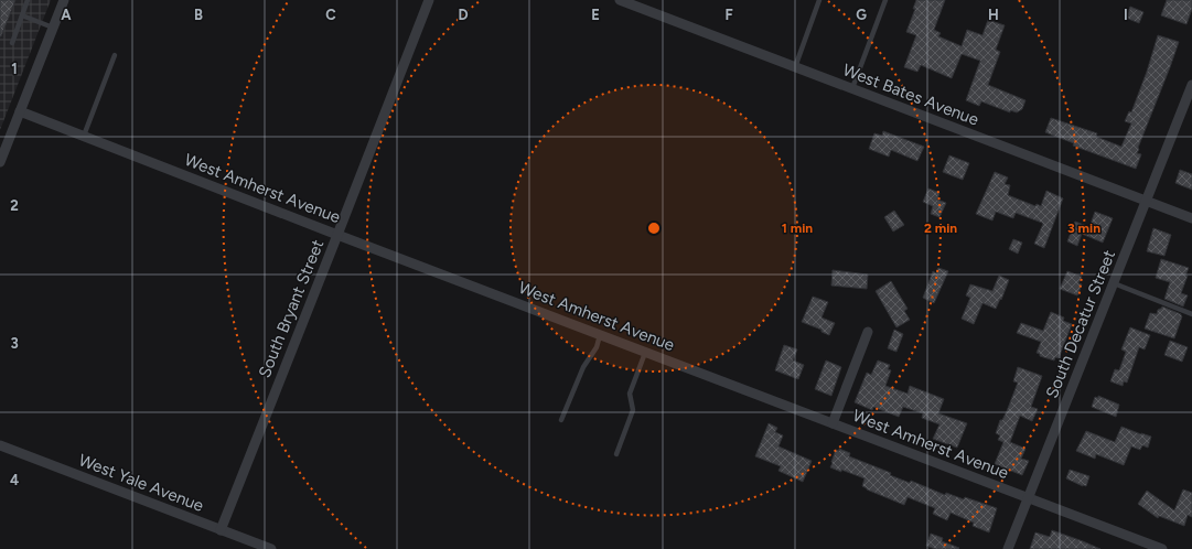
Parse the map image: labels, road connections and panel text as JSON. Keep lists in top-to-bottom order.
{
  "streets": {
    "street": [
      "West Bates Avenue",
      "West Amherst Avenue",
      "South Bryant Street",
      "South Decatur Street",
      "West Yale Avenue"
    ]
  },
  "crossings": [
    ["West Bates Avenue", "South Decatur Street"],
    ["West Amherst Avenue", "South Bryant Street"],
    ["West Amherst Avenue", "South Decatur Street"],
    ["South Bryant Street", "West Yale Avenue"]
  ],
  "grid": {
    "columns": [
      "A",
      "B",
      "C",
      "D",
      "E",
      "F",
      "G",
      "H",
      "I"
    ],
    "rows": [
      "1",
      "2",
      "3",
      "4"
    ]
  },
  "rings": ["1 min", "2 min", "3 min"]
}
